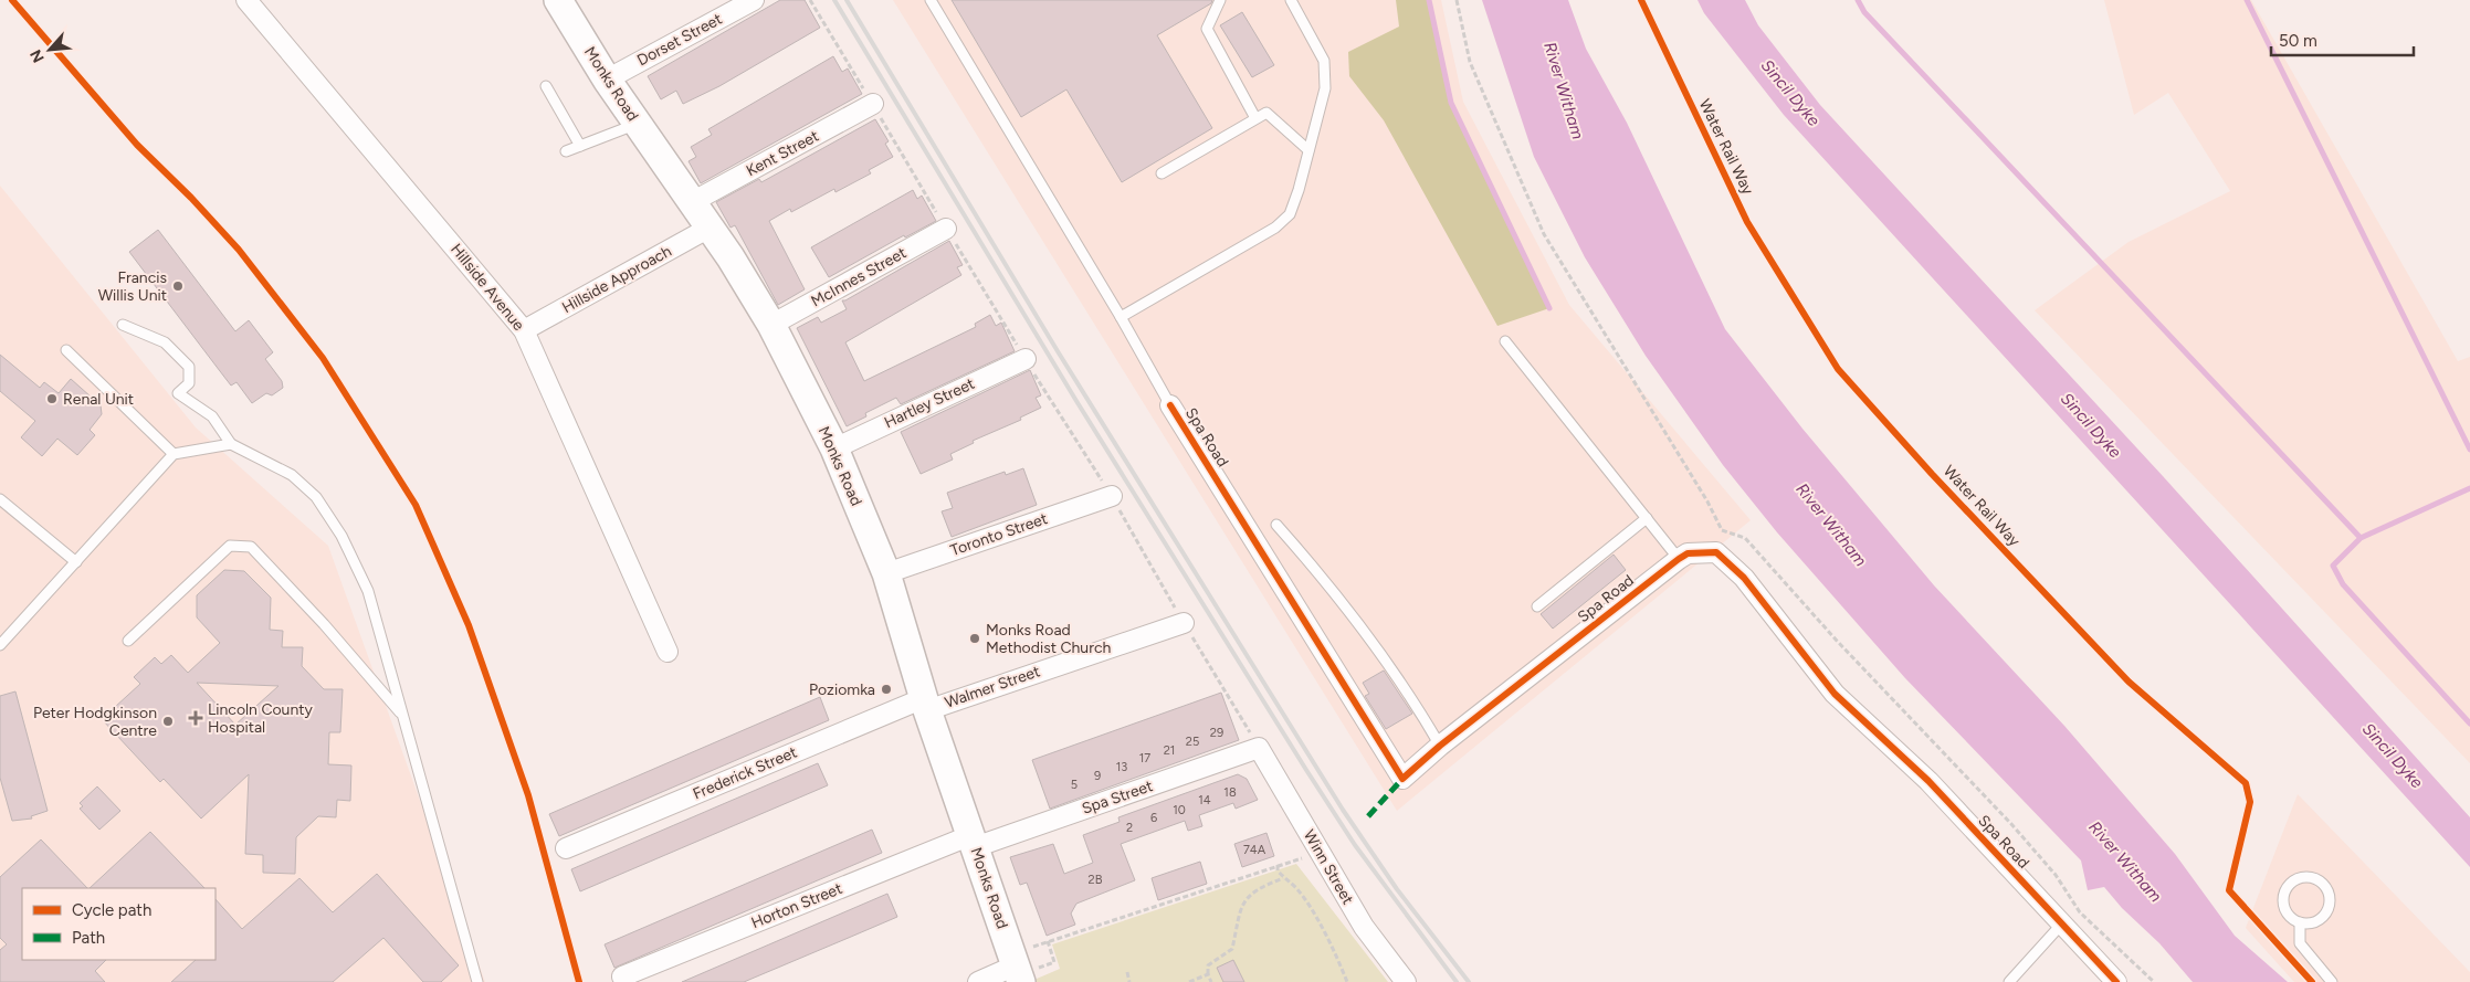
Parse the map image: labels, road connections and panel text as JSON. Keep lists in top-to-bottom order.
{
  "streets": {
    "main road": ["Monks Road"],
    "street": [
      "Dorset Street",
      "Kent Street",
      "McInnes Street",
      "Hillside Approach",
      "Hillside Avenue",
      "Hartley Street",
      "Spa Road",
      "Toronto Street",
      "Walmer Street",
      "Frederick Street",
      "Spa Street",
      "Winn Street",
      "Horton Street"
    ],
    "cycle path": ["Water Rail Way"]
  },
  "crossings": [
    ["Dorset Street", "Monks Road"],
    ["Monks Road", "Kent Street"],
    ["Monks Road", "McInnes Street"],
    ["Monks Road", "Hillside Approach"],
    ["Monks Road", "Hartley Street"],
    ["Monks Road", "Toronto Street"],
    ["Monks Road", "Walmer Street"],
    ["Monks Road", "Frederick Street"],
    ["Monks Road", "Spa Street"],
    ["Monks Road", "Horton Street"],
    ["Hillside Approach", "Hillside Avenue"],
    ["Walmer Street", "Frederick Street"],
    ["Spa Street", "Winn Street"],
    ["Spa Street", "Horton Street"]
  ],
  "water": ["River Witham", "Sincil Dyke"],
  "places": {
    "other": [
      "Francis Willis Unit",
      "Renal Unit",
      "Monks Road Methodist Church",
      "Poziomka",
      "Peter Hodgkinson Centre"
    ],
    "health": ["Lincoln County Hospital"]
  },
  "house_numbers": [
    "29",
    "25",
    "21",
    "17",
    "13",
    "9",
    "5",
    "18",
    "14",
    "10",
    "6",
    "2",
    "74A",
    "2B"
  ],
  "legend": ["Cycle path", "Path"],
  "scale_bar": "50 m",
  "north": "bottom left"
}
